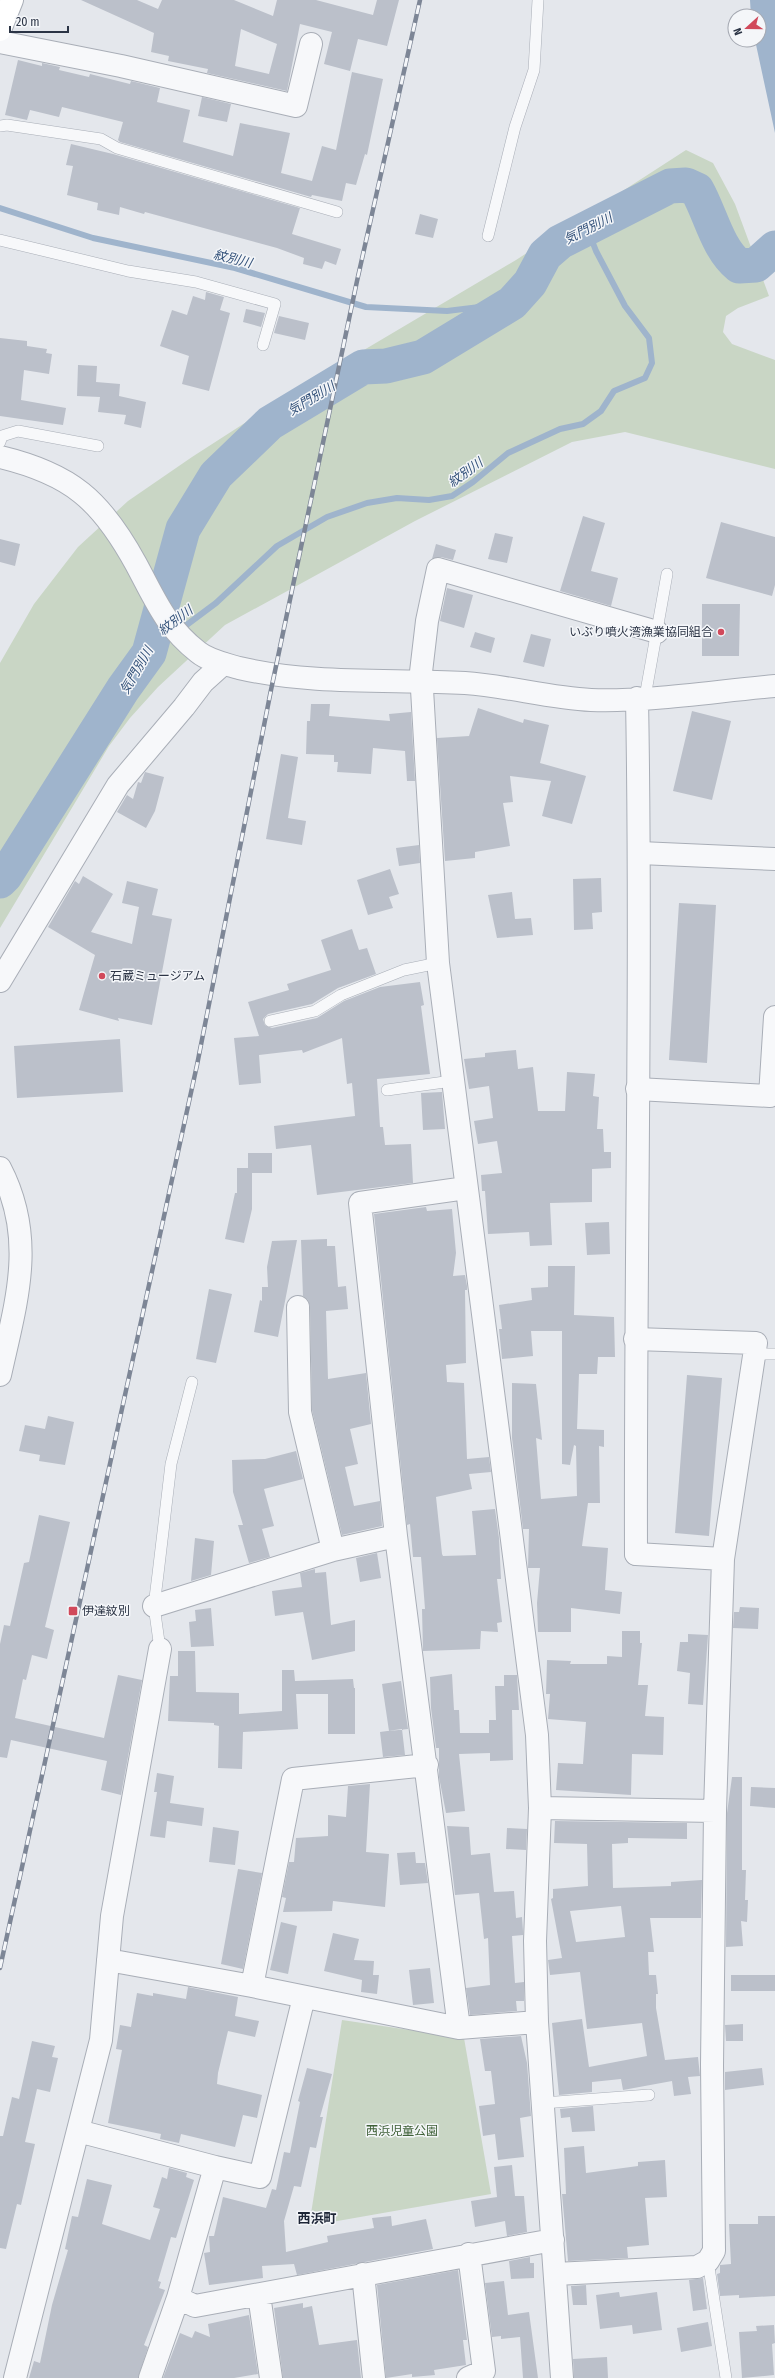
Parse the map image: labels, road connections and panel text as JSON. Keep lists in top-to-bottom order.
{
  "districts": ["西浜町"],
  "water": ["気門別川", "紋別川"],
  "parks": ["西浜児童公園"],
  "places": {
    "other": ["いぶり噴火湾漁業協同組合", "石蔵ミュージアム"],
    "transit": ["伊達紋別"]
  },
  "scale_bar": "20 m",
  "north": "left"
}
